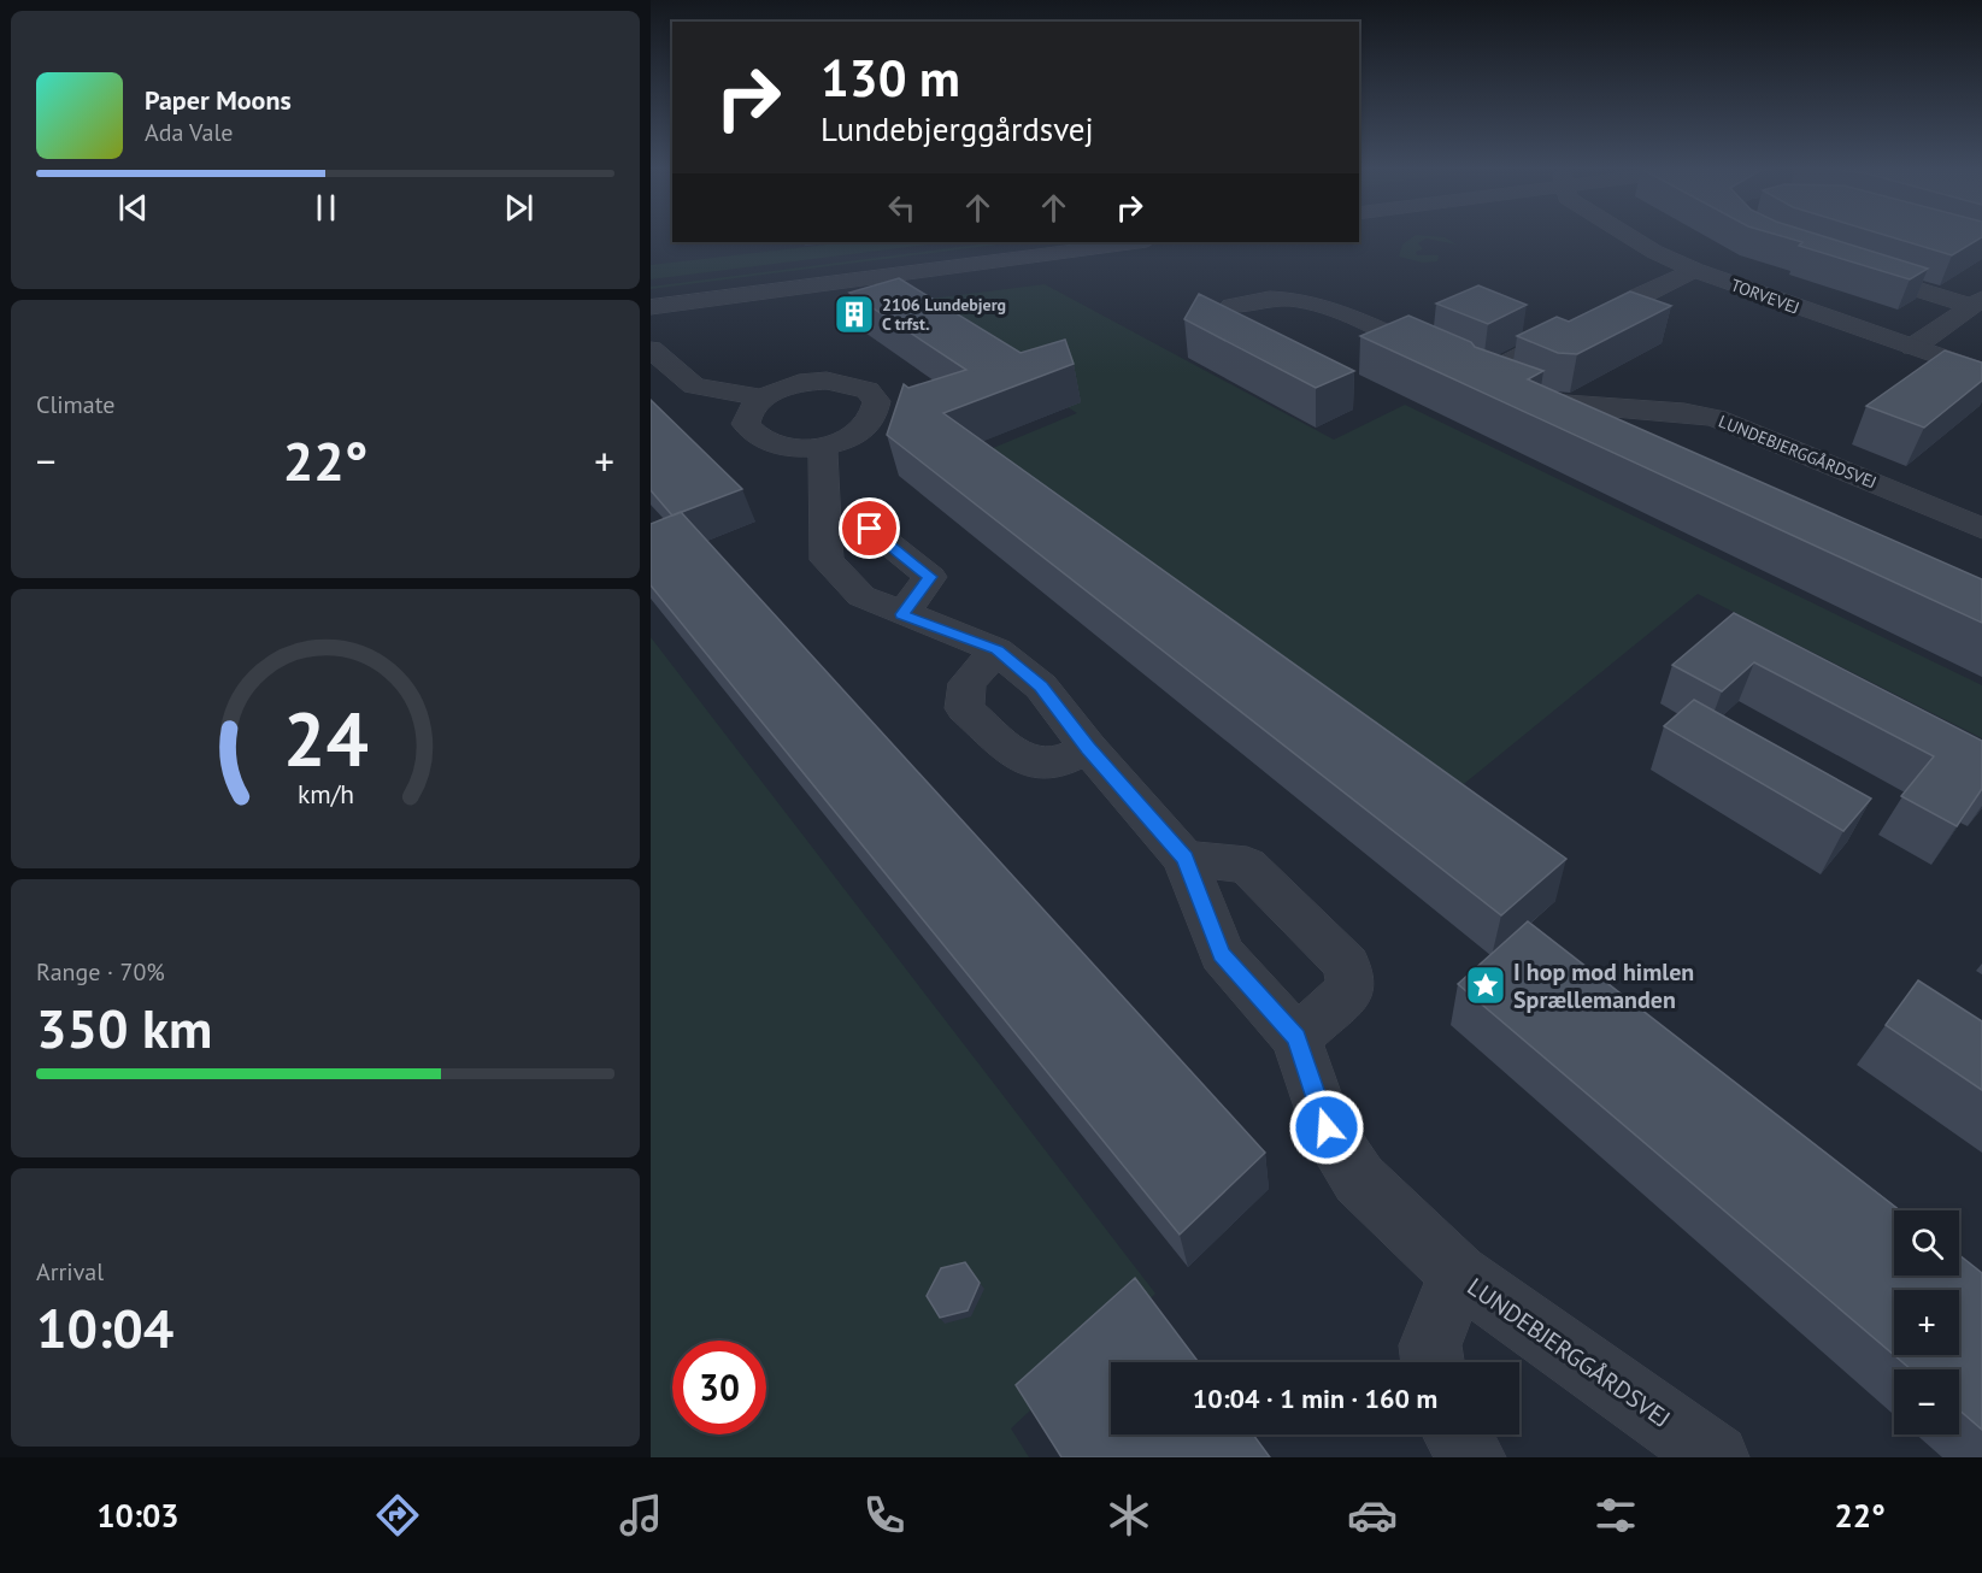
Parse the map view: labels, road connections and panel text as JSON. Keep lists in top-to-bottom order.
{
  "streets": {
    "street": ["TORVEVEJ", "LUNDEBJERGGÅRDSVEJ"]
  },
  "places": {
    "building": ["2106 Lundebjerg C trfst."],
    "place": ["I hop mod himlen Sprællemanden"]
  },
  "page": {
    "turn": ["130 m", "Lundebjerggårdsvej"],
    "song": ["Paper Moons", "Ada Vale"],
    "tile": [
      "Climate",
      ["Range · 70%", "350 km"],
      ["Arrival", "10:04"]
    ],
    "heat": ["−", "22°", "+"],
    "map_buttons": ["+", "−"],
    "limit": "30",
    "trip": "10:04 · 1 min · 160 m",
    "tabs": ["10:03", "22°"],
    "gauge": ["24", "km/h"]
  }
}
